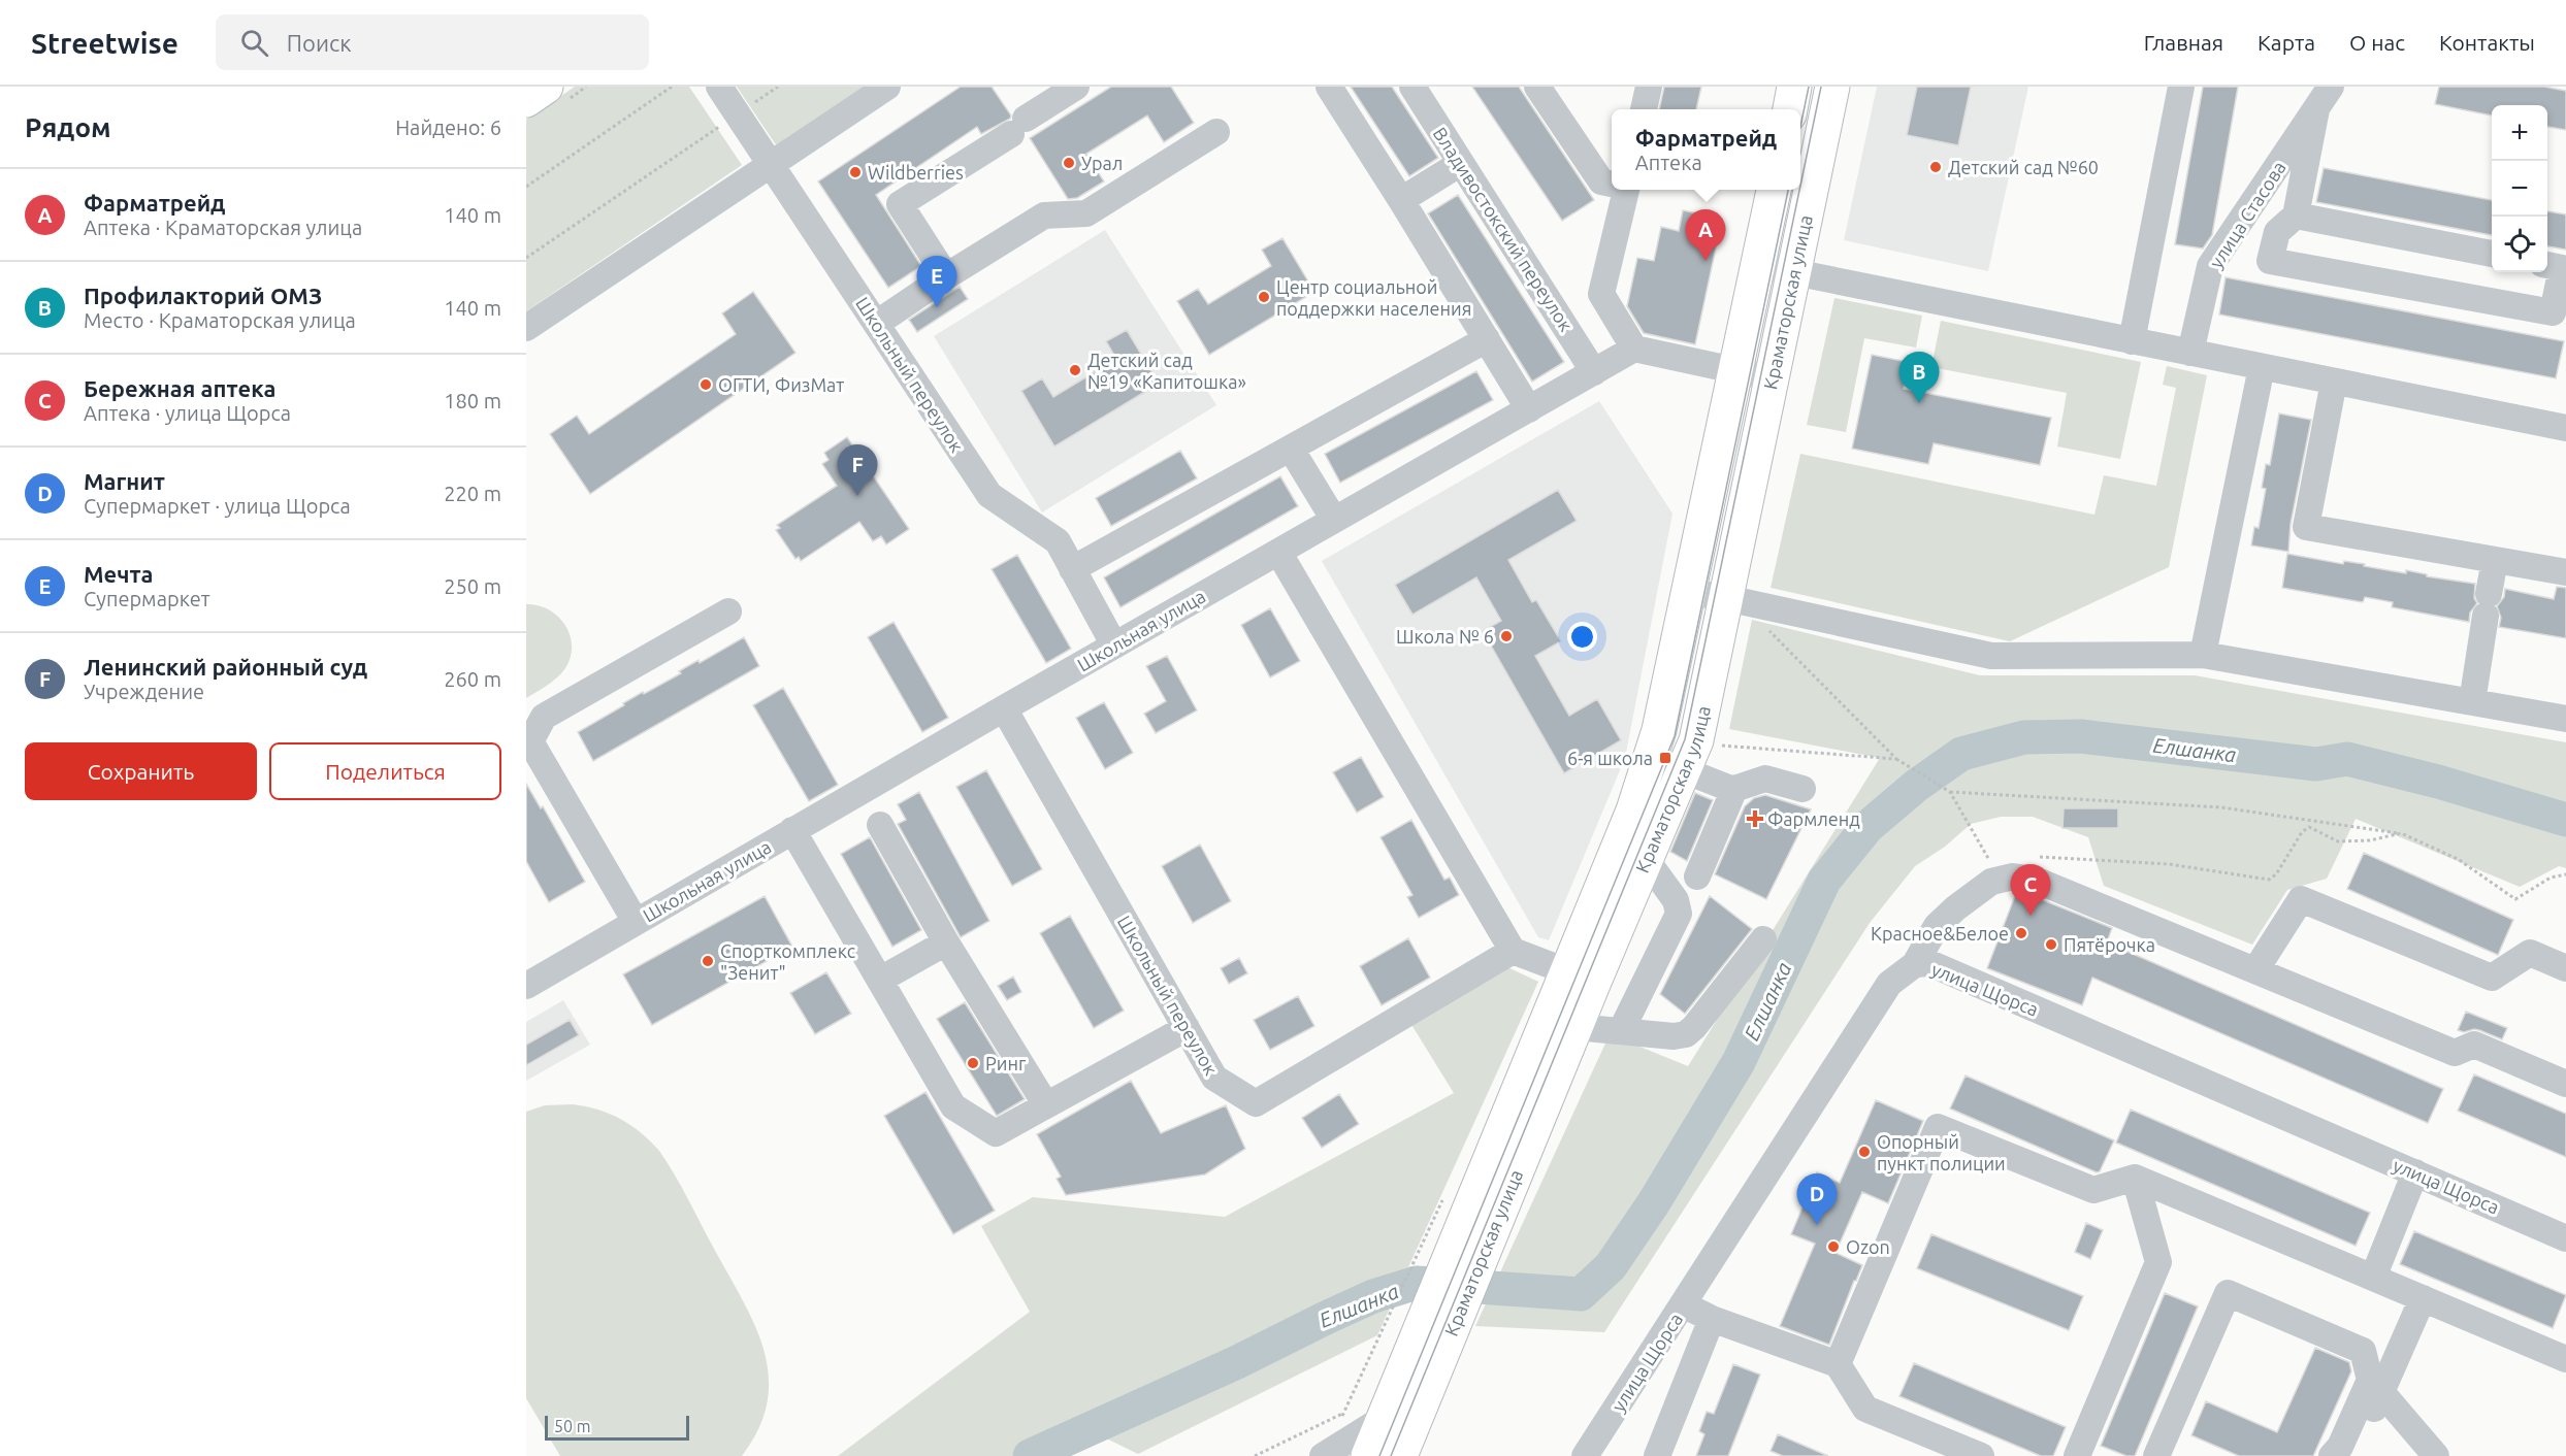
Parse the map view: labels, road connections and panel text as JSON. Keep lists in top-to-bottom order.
{
  "streets": {
    "main road": ["Краматорская улица"],
    "street": [
      "улица Стасова",
      "Владивостокский переулок",
      "Школьный переулок",
      "Школьная улица",
      "улица Щорса"
    ]
  },
  "crossings": [
    ["Владивостокский переулок", "Школьная улица"],
    ["Школьный переулок", "Школьная улица"]
  ],
  "water": ["Елшанка"],
  "places": {
    "other": [
      "Урал",
      "Детский сад №60",
      "Wildberries",
      "Центр социальной поддержки населения",
      "Детский сад №19 «Капитошка»",
      "ОГТИ, ФизМат",
      "Школа № 6",
      "Красное&Белое",
      "Пятёрочка",
      "Спорткомплекс \"Зенит\"",
      "Ринг",
      "Опорный пункт полиции",
      "Ozon"
    ],
    "transit": ["6-я школа"],
    "health": ["Фармленд"]
  },
  "scale_bar": "50 m",
  "page": {
    "header": "Streetwise",
    "search": "Поиск",
    "nav": [
      "Главная",
      "Карта",
      "О нас",
      "Контакты"
    ],
    "heading": ["Рядом", "Найдено: 6"],
    "map_buttons": ["+", "−"],
    "popup": ["Фарматрейд", "Аптека"],
    "list": [
      {
        "mark": "A",
        "name": "Фарматрейд",
        "note": "Аптека · Краматорская улица",
        "value": "140 m"
      },
      {
        "mark": "B",
        "name": "Профилакторий ОМЗ",
        "note": "Место · Краматорская улица",
        "value": "140 m"
      },
      {
        "mark": "C",
        "name": "Бережная аптека",
        "note": "Аптека · улица Щорса",
        "value": "180 m"
      },
      {
        "mark": "D",
        "name": "Магнит",
        "note": "Супермаркет · улица Щорса",
        "value": "220 m"
      },
      {
        "mark": "E",
        "name": "Мечта",
        "note": "Супермаркет",
        "value": "250 m"
      },
      {
        "mark": "F",
        "name": "Ленинский районный суд",
        "note": "Учреждение",
        "value": "260 m"
      }
    ],
    "pins": [
      "A",
      "E",
      "B",
      "F",
      "C",
      "D"
    ],
    "buttons": ["Сохранить", "Поделиться"],
    "scale": "50 m"
  }
}
